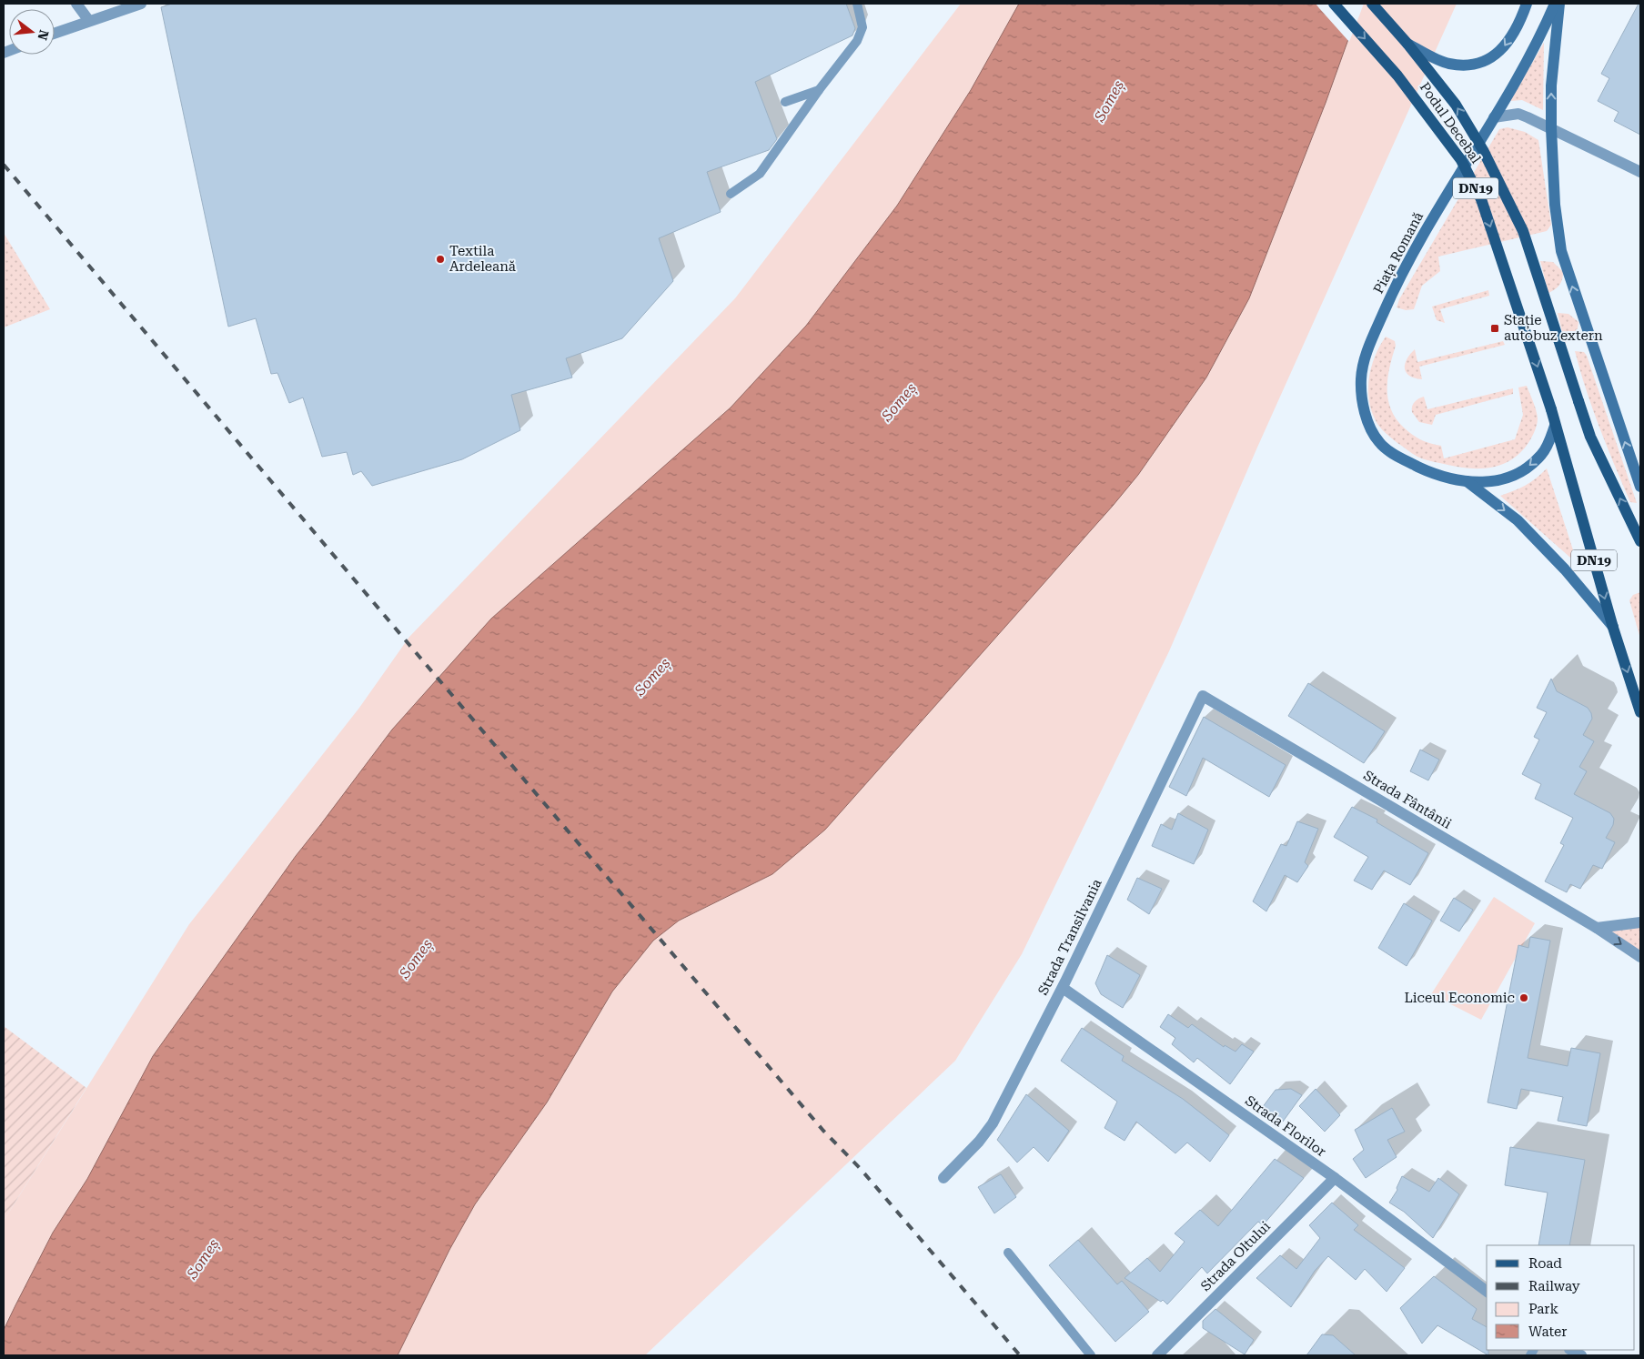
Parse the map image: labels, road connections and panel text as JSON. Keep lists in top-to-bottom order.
{
  "streets": {
    "main road": ["Podul Decebal", "DN19", "Piața Romană"],
    "street": [
      "Strada Fântânii",
      "Strada Transilvania",
      "Strada Florilor",
      "Strada Oltului"
    ]
  },
  "crossings": [
    ["Podul Decebal", "Piața Romană"],
    ["Strada Fântânii", "Strada Transilvania"],
    ["Strada Transilvania", "Strada Florilor"],
    ["Strada Florilor", "Strada Oltului"]
  ],
  "one_way": ["Piața Romană"],
  "water": ["Someș"],
  "places": {
    "other": ["Textila Ardeleană", "Liceul Economic"],
    "transit": ["Stație autobuz extern"]
  },
  "legend": [
    "Road",
    "Railway",
    "Park",
    "Water"
  ],
  "north": "right"
}
